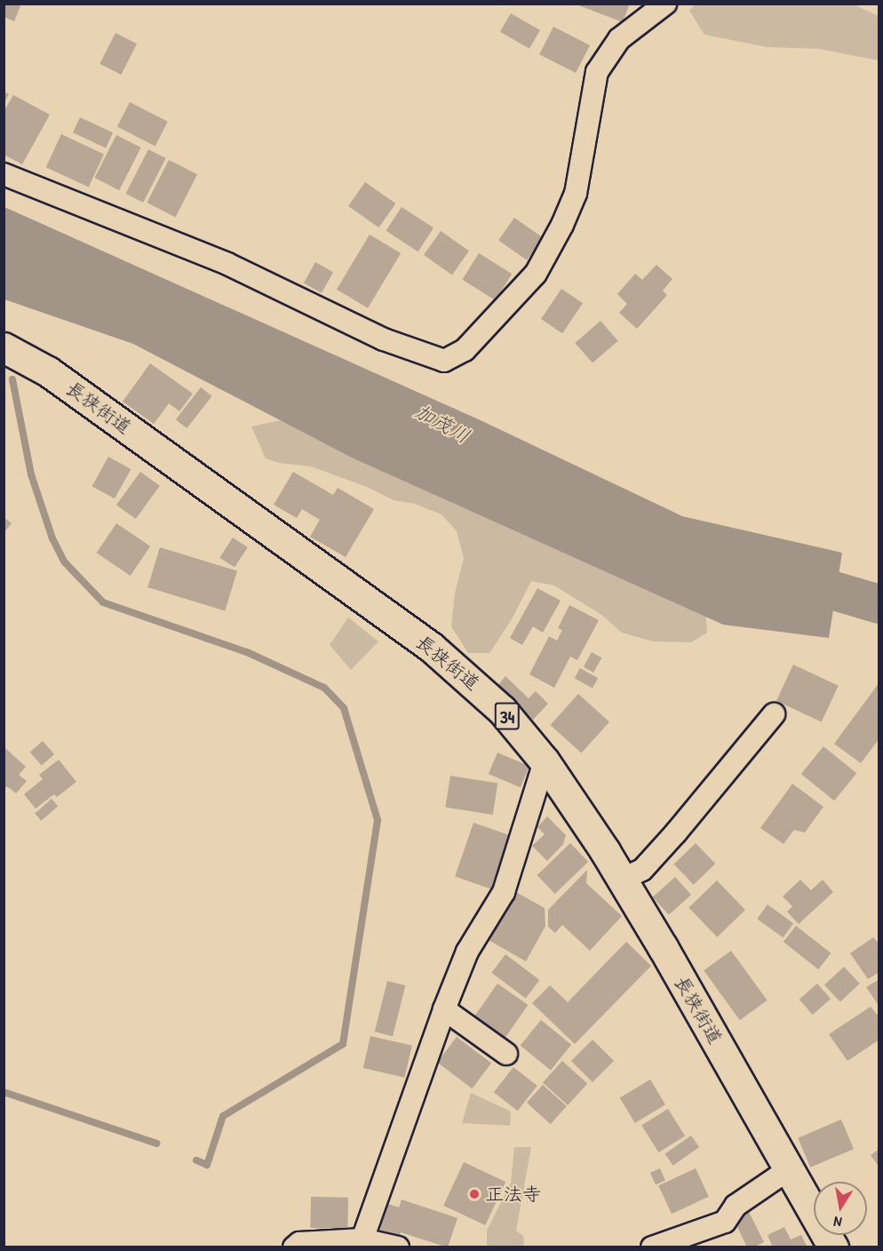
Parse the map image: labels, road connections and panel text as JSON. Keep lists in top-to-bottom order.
{
  "streets": {
    "main road": ["長狭街道", "34"]
  },
  "water": ["加茂川"],
  "places": ["正法寺"],
  "north": "bottom"
}
